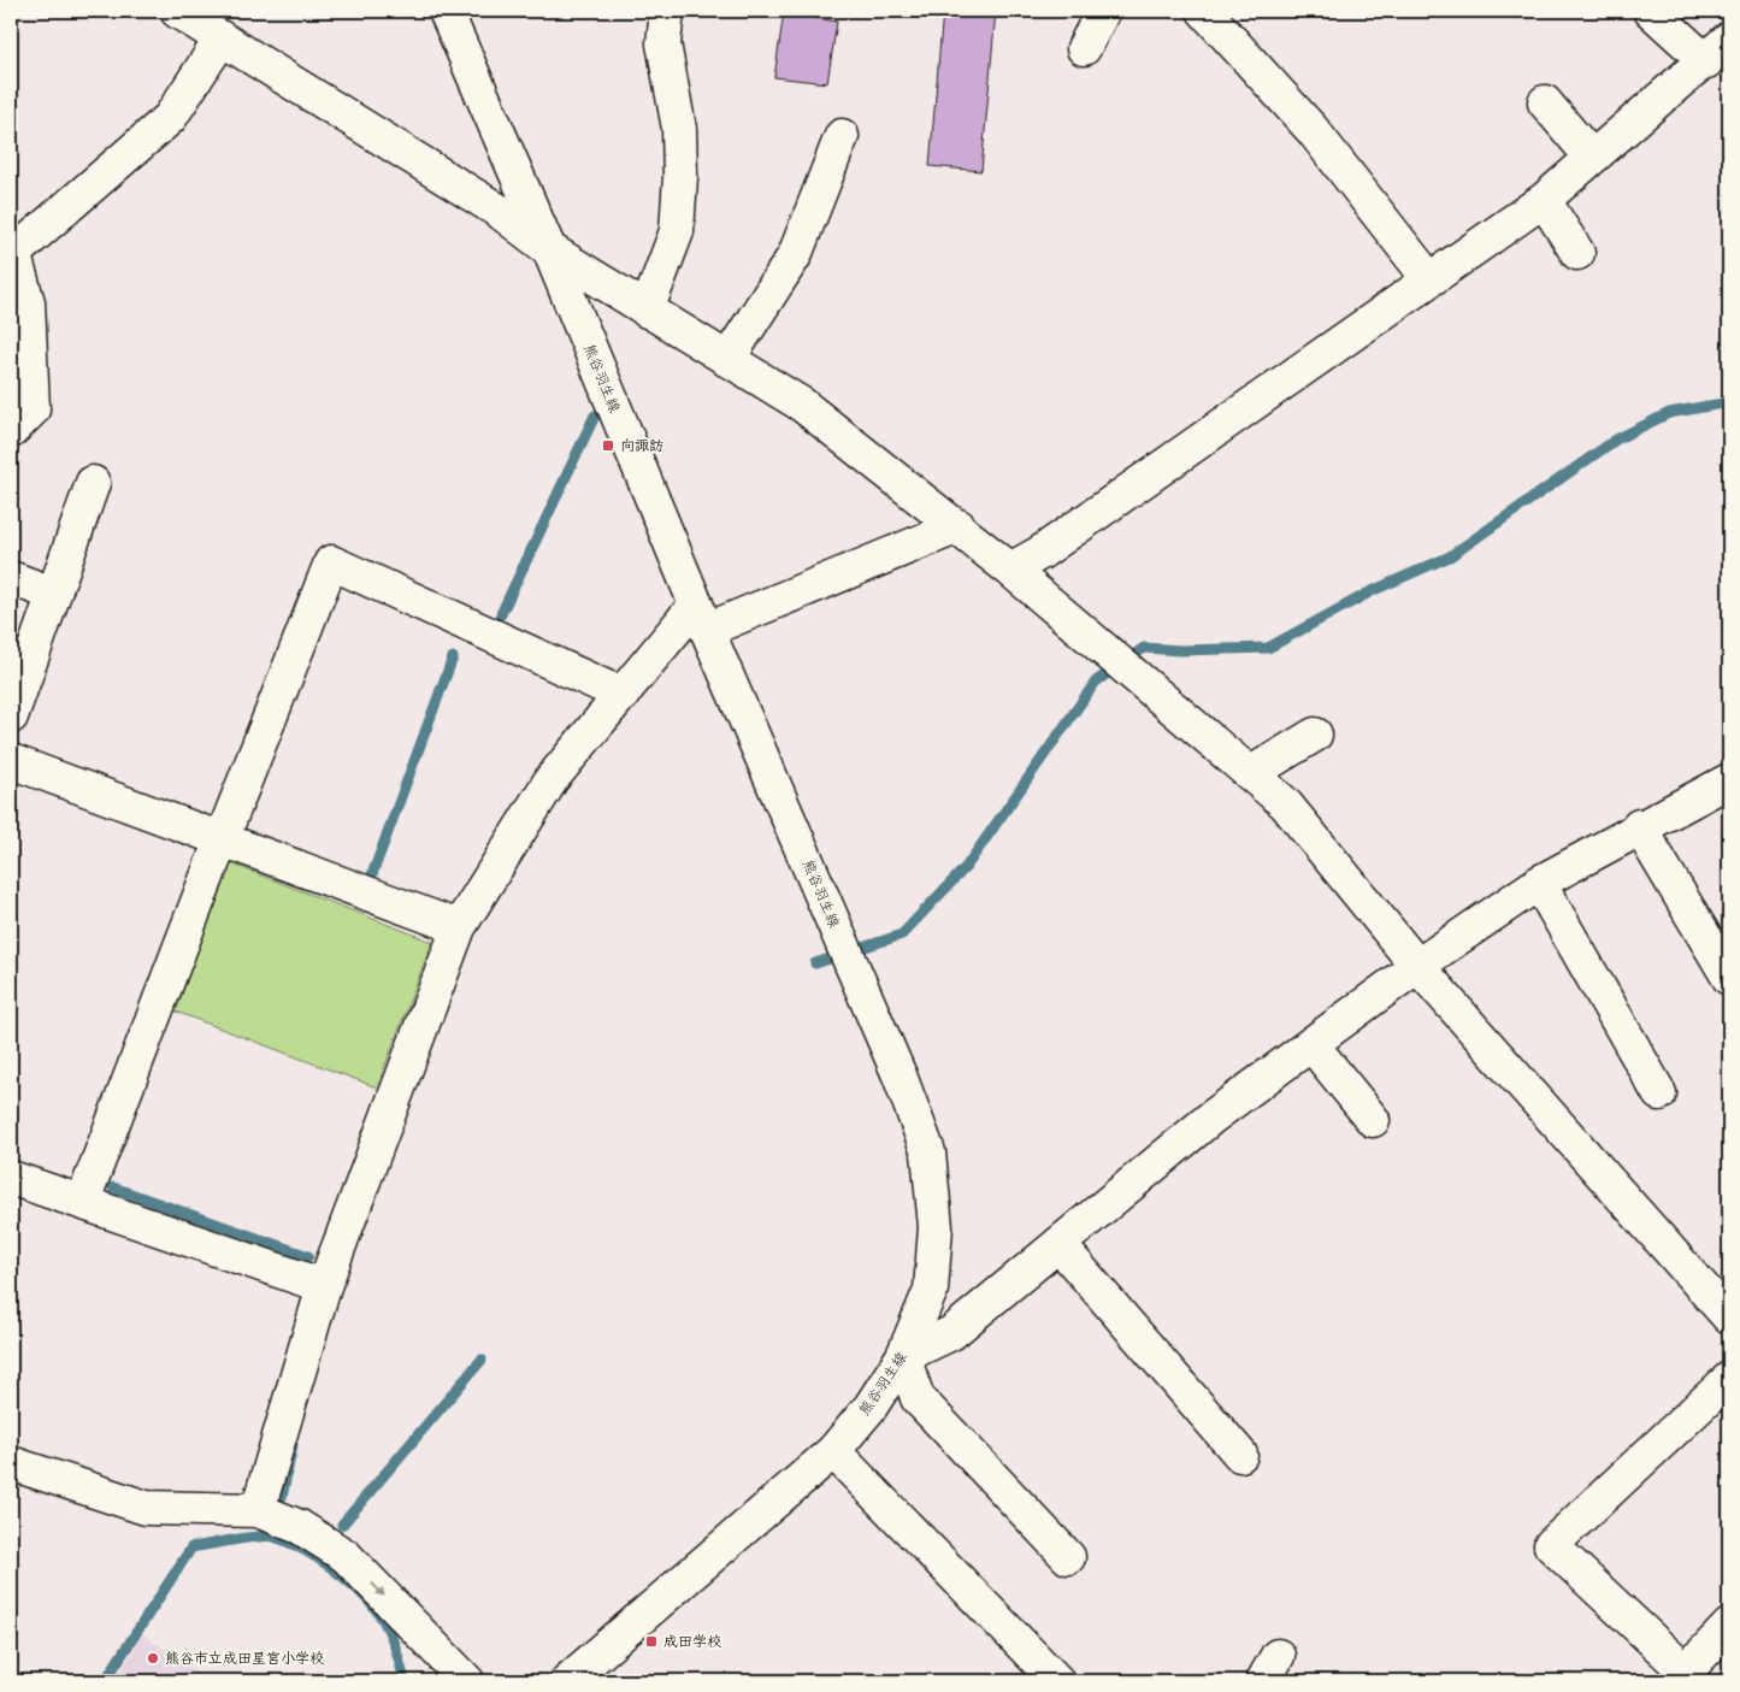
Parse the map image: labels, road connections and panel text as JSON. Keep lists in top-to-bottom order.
{
  "streets": {
    "street": ["熊谷羽生線"]
  },
  "places": {
    "transit": ["向諏訪", "成田学校"],
    "other": ["熊谷市立成田星宮小学校"]
  }
}
